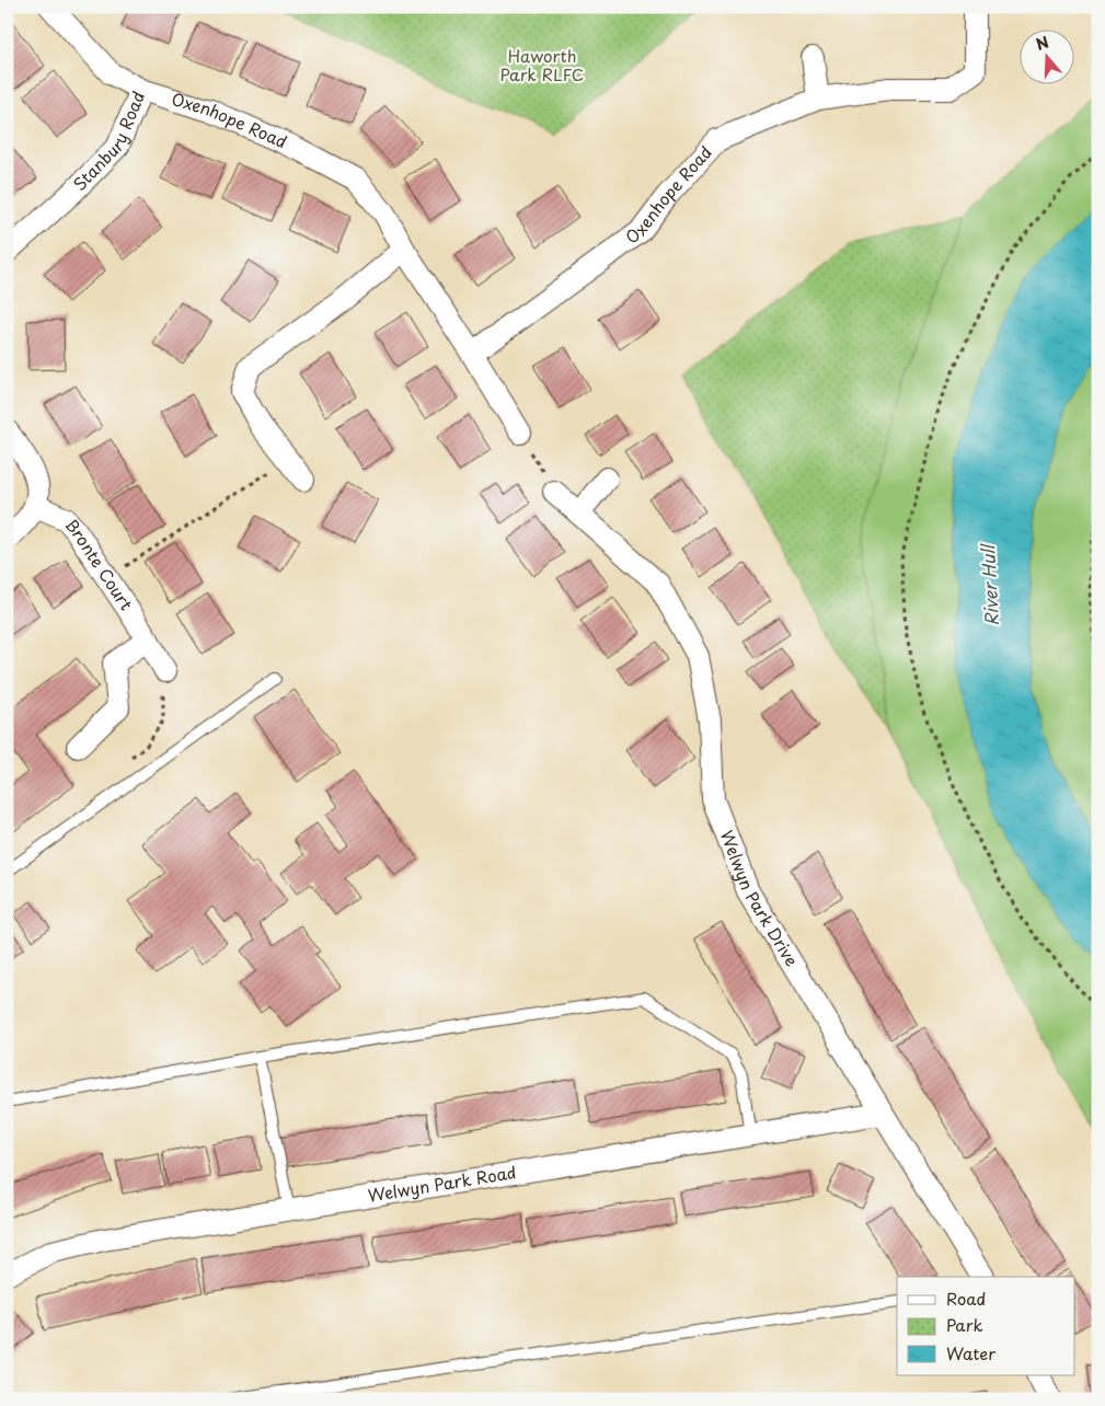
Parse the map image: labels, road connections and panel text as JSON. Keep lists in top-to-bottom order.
{
  "streets": {
    "street": [
      "Oxenhope Road",
      "Stanbury Road",
      "Bronte Court",
      "Welwyn Park Drive",
      "Welwyn Park Road"
    ]
  },
  "crossings": [
    ["Oxenhope Road", "Stanbury Road"],
    ["Welwyn Park Drive", "Welwyn Park Road"]
  ],
  "water": ["River Hull"],
  "parks": ["Haworth Park RLFC"],
  "legend": ["Road", "Park", "Water"],
  "north": "top"
}
